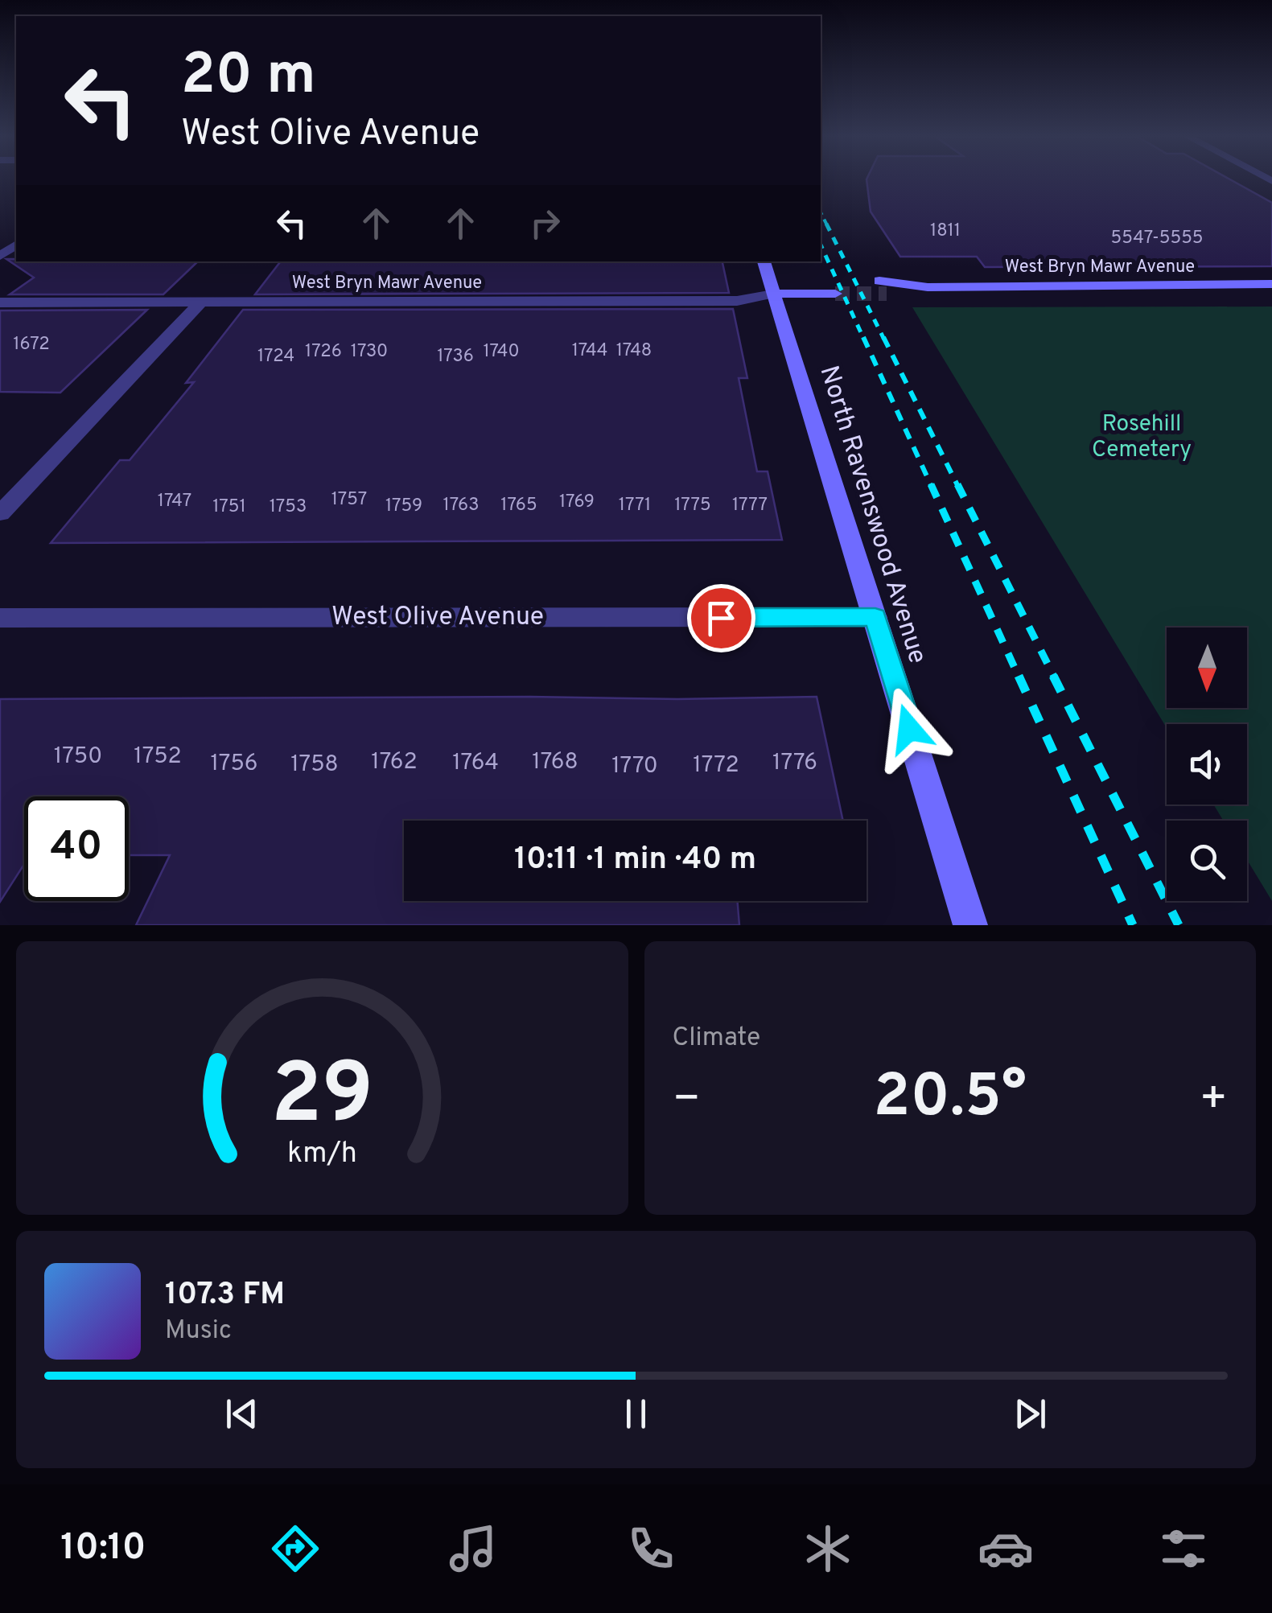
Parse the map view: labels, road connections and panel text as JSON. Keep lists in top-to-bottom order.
{
  "streets": {
    "street": ["West Bryn Mawr Avenue", "North Ravenswood Avenue", "West Olive Avenue"]
  },
  "crossings": [
    ["West Bryn Mawr Avenue", "North Ravenswood Avenue"],
    ["North Ravenswood Avenue", "West Olive Avenue"]
  ],
  "parks": ["Rosehill Cemetery"],
  "house_numbers": [
    "1811",
    "5547-5555",
    "1672",
    "1744",
    "1748",
    "1726",
    "1730",
    "1740",
    "1724",
    "1736",
    "1757",
    "1747",
    "1769",
    "1763",
    "1765",
    "1771",
    "1775",
    "1777",
    "1759",
    "1751",
    "1753",
    "1750",
    "1752",
    "1762",
    "1768",
    "1764",
    "1776",
    "1756",
    "1758",
    "1772",
    "1770"
  ],
  "north": "bottom",
  "page": {
    "turn": ["20 m", "West Olive Avenue"],
    "limit": "40",
    "trip": "10:11 · 1 min · 40 m",
    "tile": "Climate",
    "heat": ["−", "20.5°", "+"],
    "song": ["107.3 FM", "Music"],
    "tabs": "10:10",
    "gauge": ["29", "km/h"]
  }
}
